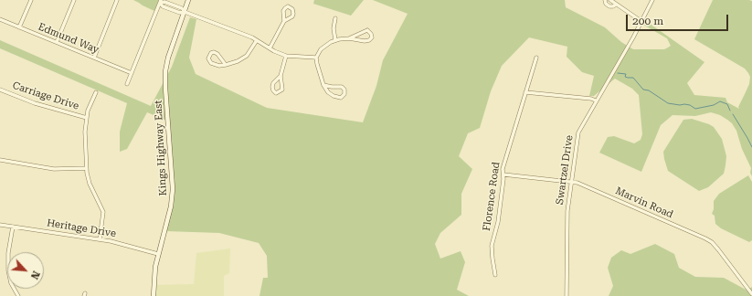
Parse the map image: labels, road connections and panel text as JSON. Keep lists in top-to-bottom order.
{
  "streets": {
    "street": [
      "Edmund Way",
      "Carriage Drive",
      "Kings Highway East",
      "Swartzel Drive",
      "Florence Road",
      "Marvin Road",
      "Heritage Drive"
    ]
  },
  "crossings": [
    ["Kings Highway East", "Heritage Drive"],
    ["Swartzel Drive", "Marvin Road"],
    ["Florence Road", "Marvin Road"]
  ],
  "scale_bar": "200 m",
  "north": "bottom right"
}
